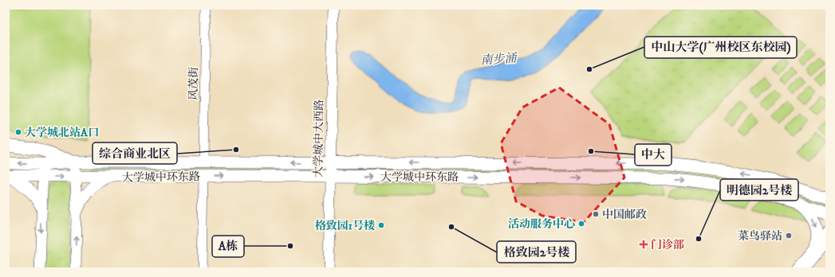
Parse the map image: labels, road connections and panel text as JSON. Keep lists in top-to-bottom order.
{
  "streets": {
    "main road": ["大学城中大西路", "大学城中环东路"],
    "street": ["风茂街"]
  },
  "crossings": [
    ["风茂街", "大学城中环东路"],
    ["大学城中大西路", "大学城中环东路"]
  ],
  "water": ["南步涌"],
  "places": {
    "other": [
      "中山大学(广州校区东校园)",
      "大学城北站A口",
      "综合商业北区",
      "中大",
      "中国邮政",
      "活动服务中心",
      "格致园1号楼",
      "格致园2号楼",
      "菜鸟驿站",
      "明德园2号楼",
      "A栋"
    ],
    "health": ["门诊部"]
  }
}
